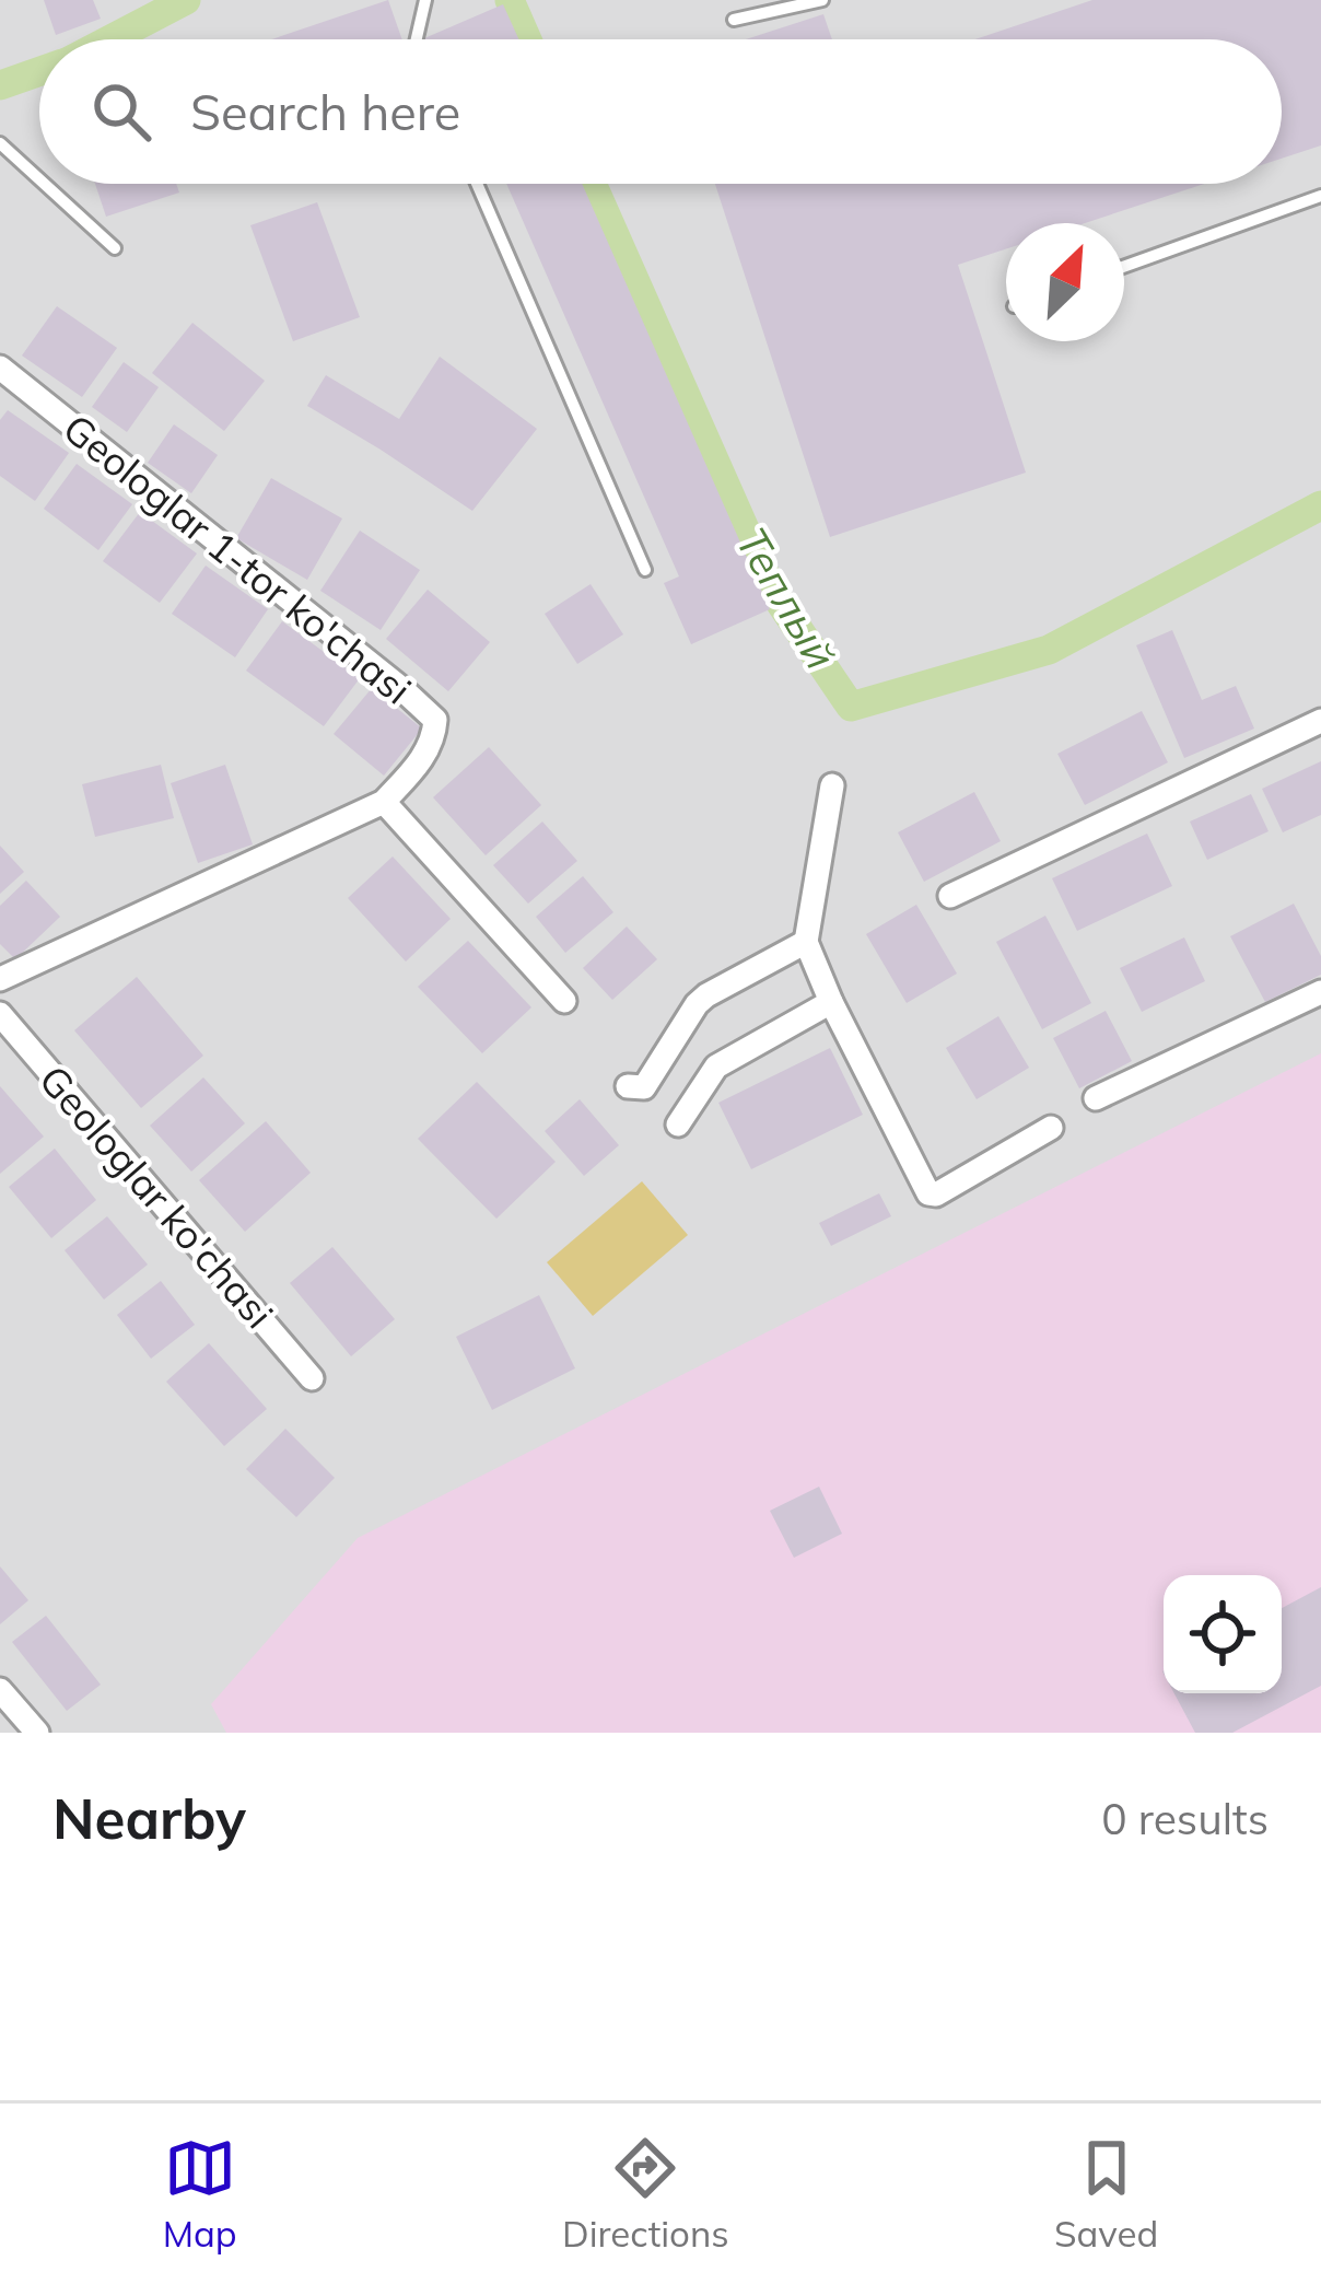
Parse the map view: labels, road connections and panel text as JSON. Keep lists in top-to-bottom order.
{
  "streets": {
    "street": ["Geologlar 1-tor ko'chasi", "Geologlar ko'chasi"]
  },
  "water": ["Теплый"],
  "north": "top right",
  "page": {
    "search": "Search here",
    "heading": ["Nearby", "0 results"],
    "nav": ["Map", "Directions", "Saved"]
  }
}
